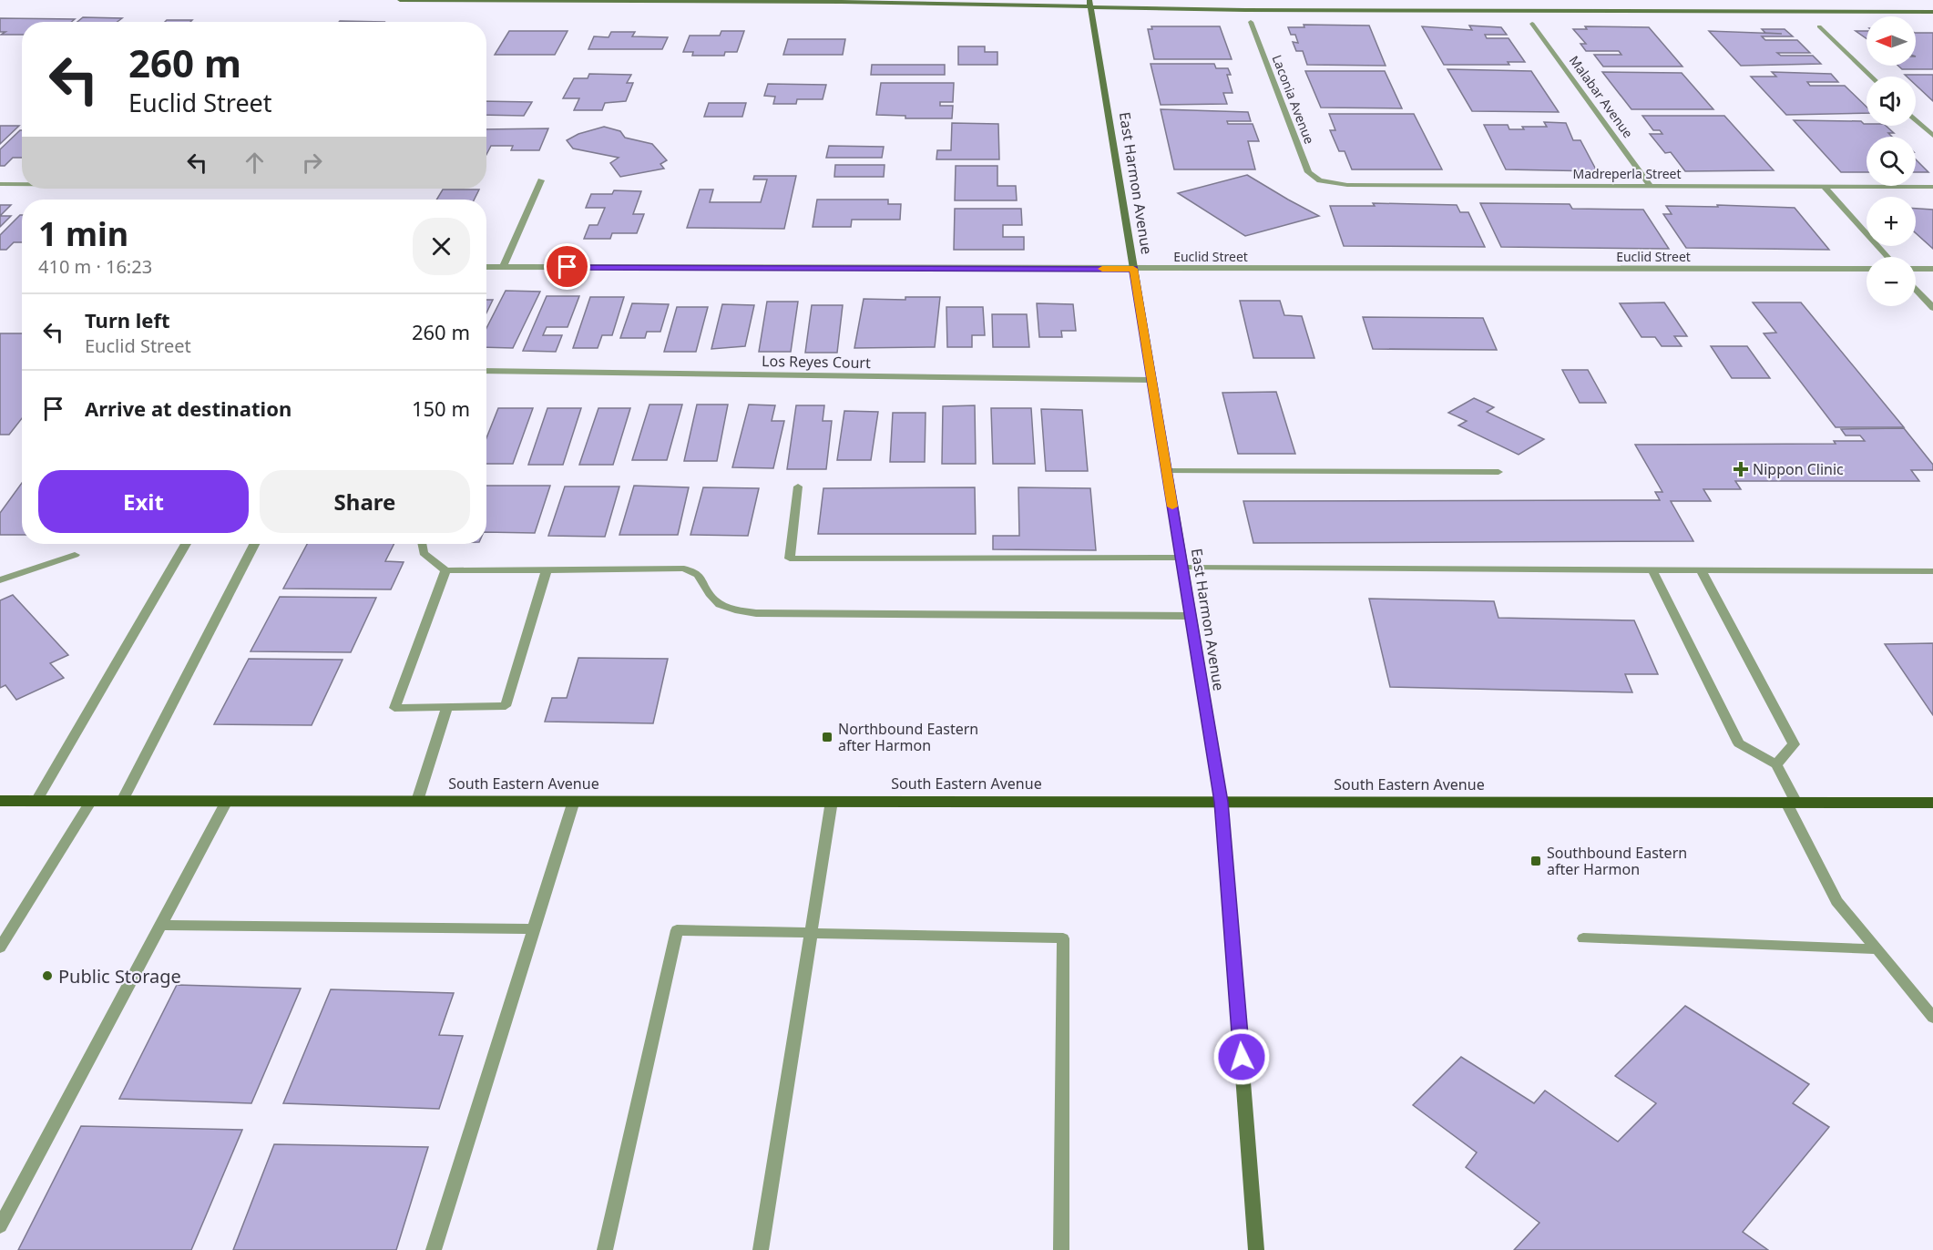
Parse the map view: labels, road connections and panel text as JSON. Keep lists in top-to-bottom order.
{
  "streets": {
    "main road": ["South Eastern Avenue"],
    "street": [
      "Malabar Avenue",
      "Laconia Avenue",
      "Madreperla Street",
      "East Harmon Avenue",
      "Euclid Street",
      "Los Reyes Court"
    ]
  },
  "crossings": [
    ["Malabar Avenue", "Madreperla Street"],
    ["Laconia Avenue", "Madreperla Street"],
    ["East Harmon Avenue", "Euclid Street"],
    ["East Harmon Avenue", "Los Reyes Court"],
    ["East Harmon Avenue", "South Eastern Avenue"]
  ],
  "places": {
    "health": ["Nippon Clinic"],
    "transit": ["Northbound Eastern after Harmon", "Southbound Eastern after Harmon"],
    "other": ["Public Storage"]
  },
  "north": "left",
  "page": {
    "map_buttons": ["+", "−"],
    "turn": ["260 m", "Euclid Street"],
    "heading": ["1 min", "410 m · 16:23"],
    "list": [
      {
        "name": "Turn left",
        "note": "Euclid Street",
        "value": "260 m"
      },
      {
        "name": "Arrive at destination",
        "value": "150 m"
      }
    ],
    "buttons": ["Exit", "Share"]
  }
}
